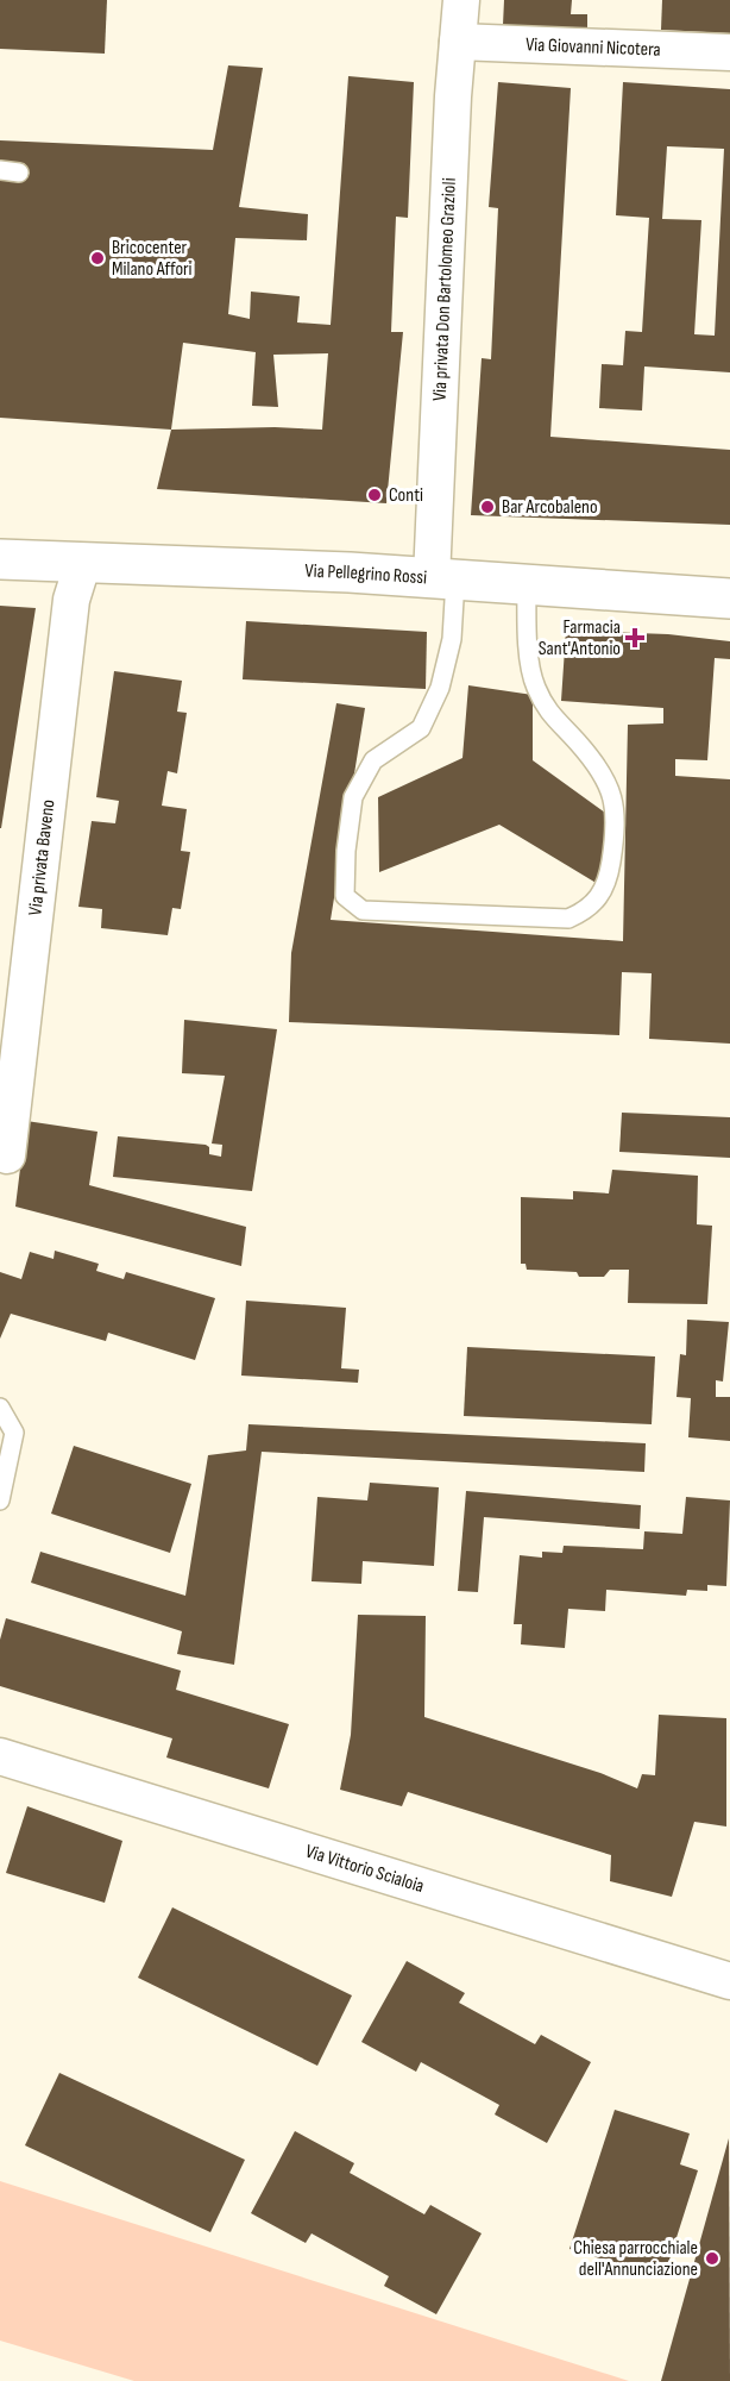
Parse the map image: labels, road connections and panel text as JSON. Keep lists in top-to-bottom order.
{
  "streets": {
    "main road": ["Via Pellegrino Rossi"],
    "street": [
      "Via Giovanni Nicotera",
      "Via privata Don Bartolomeo Grazioli",
      "Via privata Baveno",
      "Via Vittorio Scialoia"
    ]
  },
  "crossings": [
    ["Via Giovanni Nicotera", "Via privata Don Bartolomeo Grazioli"],
    ["Via privata Don Bartolomeo Grazioli", "Via Pellegrino Rossi"],
    ["Via Pellegrino Rossi", "Via privata Baveno"]
  ],
  "places": {
    "other": [
      "Bricocenter Milano Affori",
      "Conti",
      "Bar Arcobaleno",
      "Chiesa parrocchiale dell'Annunciazione"
    ],
    "health": ["Farmacia Sant'Antonio"]
  }
}
